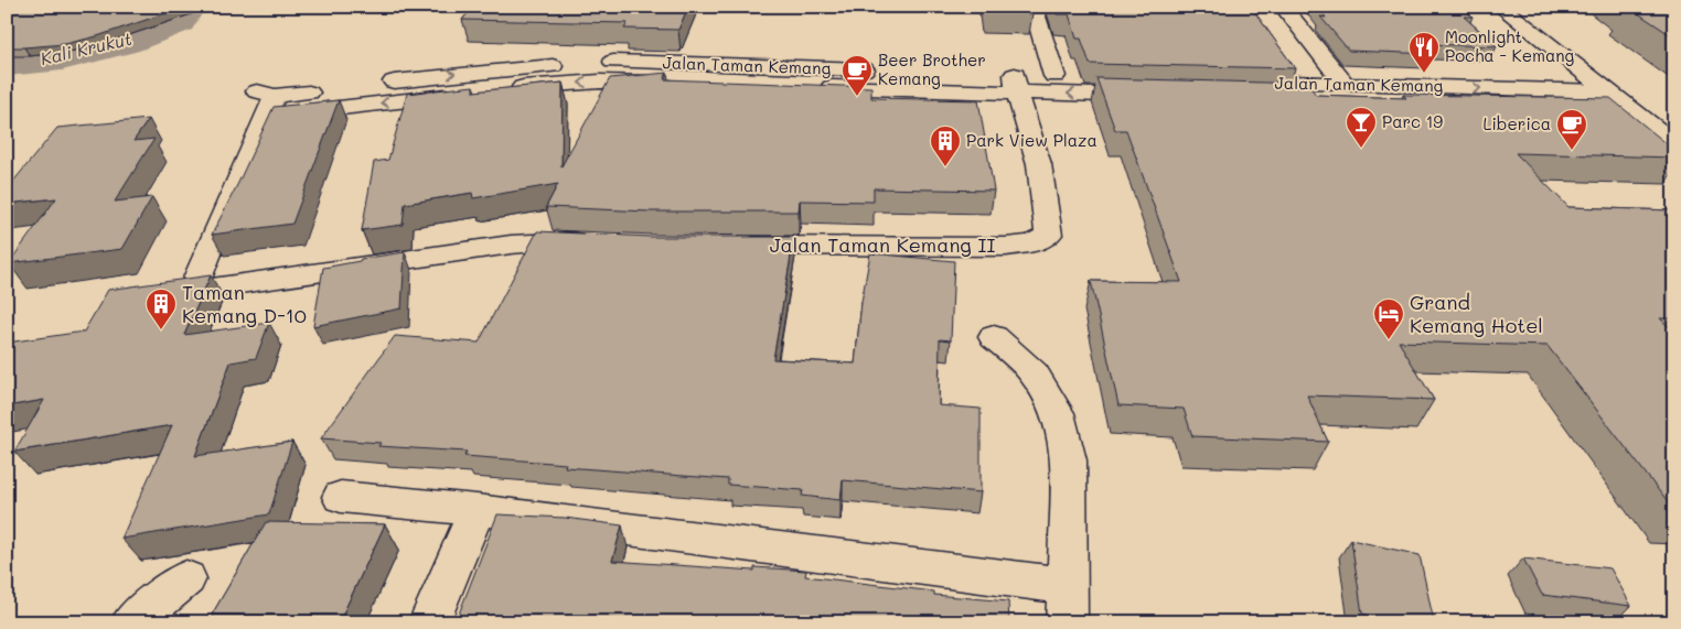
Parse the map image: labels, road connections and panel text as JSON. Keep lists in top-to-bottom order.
{
  "streets": {
    "street": ["Jalan Taman Kemang", "Jalan Taman Kemang II"]
  },
  "crossings": [
    ["Jalan Taman Kemang", "Jalan Taman Kemang II"]
  ],
  "water": ["Kali Krukut"],
  "places": {
    "restaurant": ["Moonlight Pocha - Kemang"],
    "cafe": ["Beer Brother Kemang", "Liberica"],
    "bar": ["Parc 19"],
    "building": ["Park View Plaza", "Taman Kemang D-10"],
    "hotel": ["Grand Kemang Hotel"]
  }
}
